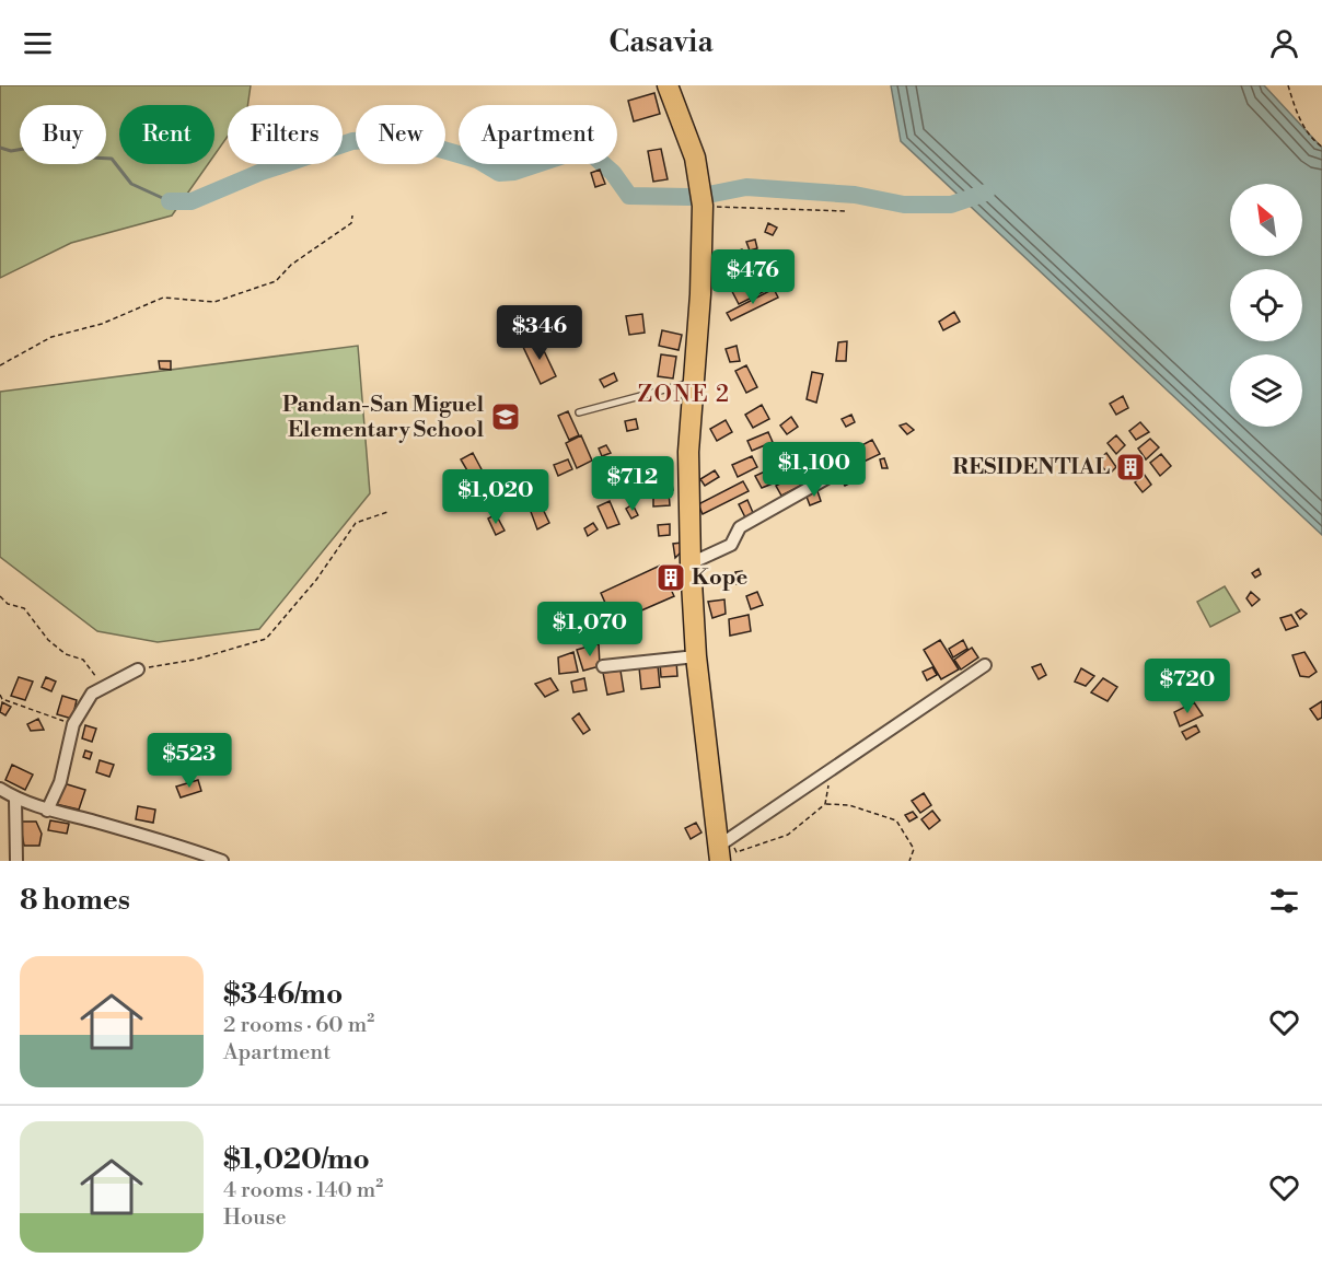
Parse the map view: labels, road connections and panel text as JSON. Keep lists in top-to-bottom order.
{
  "districts": ["ZONE 2"],
  "places": {
    "school or university": ["Pandan-San Miguel Elementary School"],
    "building": ["RESIDENTIAL", "Kope"]
  },
  "north": "top left",
  "page": {
    "header": "Casavia",
    "chip": [
      "Buy",
      "Rent",
      "Filters",
      "New",
      "Apartment"
    ],
    "price": [
      "$476",
      "$346",
      "$1,100",
      "$712",
      "$1,020",
      "$1,070",
      "$720",
      "$523"
    ],
    "heading": "8 homes",
    "list": [
      {
        "name": "$346/mo",
        "note": "2 rooms · 60 m² · Apartment"
      },
      {
        "name": "$1,020/mo",
        "note": "4 rooms · 140 m² · House"
      }
    ]
  }
}
